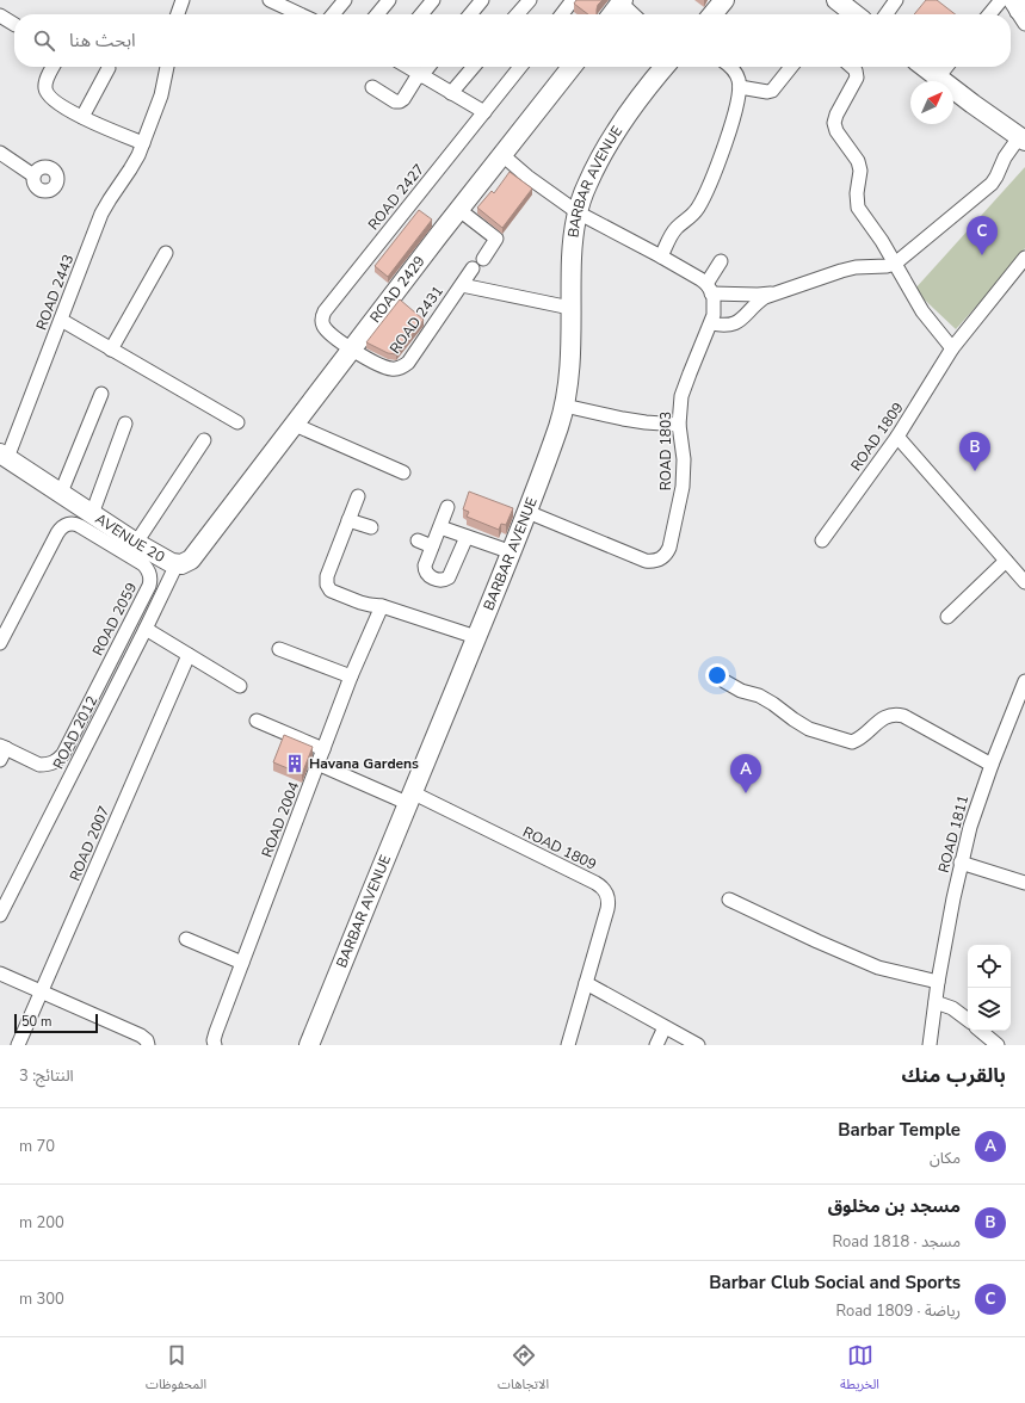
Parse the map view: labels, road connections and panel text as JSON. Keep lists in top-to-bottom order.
{
  "streets": {
    "street": [
      "BARBAR AVENUE",
      "ROAD 2427",
      "ROAD 2429",
      "ROAD 2443",
      "ROAD 2431",
      "ROAD 1809",
      "ROAD 1803",
      "AVENUE 20",
      "ROAD 2059",
      "ROAD 2012",
      "ROAD 2004",
      "ROAD 1811",
      "ROAD 2007"
    ]
  },
  "crossings": [
    ["BARBAR AVENUE", "ROAD 1809"],
    ["BARBAR AVENUE", "ROAD 1803"],
    ["ROAD 2427", "ROAD 2429"],
    ["ROAD 2427", "ROAD 2431"],
    ["ROAD 2429", "ROAD 2431"],
    ["ROAD 2429", "AVENUE 20"],
    ["ROAD 2443", "AVENUE 20"],
    ["ROAD 1809", "ROAD 2004"],
    ["AVENUE 20", "ROAD 2012"]
  ],
  "places": {
    "building": ["Havana Gardens"]
  },
  "scale_bar": "50 m",
  "north": "top right",
  "page": {
    "search": "ابحث هنا",
    "pins": ["C", "B", "A"],
    "scale": "50 m",
    "heading": ["بالقرب منك", "النتائج: 3"],
    "list": [
      {
        "mark": "A",
        "name": "Barbar Temple",
        "note": "مكان",
        "value": "70 m"
      },
      {
        "mark": "B",
        "name": "مسجد بن مخلوق",
        "note": "مسجد · Road 1818",
        "value": "200 m"
      },
      {
        "mark": "C",
        "name": "Barbar Club Social and Sports",
        "note": "رياضة · Road 1809",
        "value": "300 m"
      }
    ],
    "nav": ["الخريطة", "الاتجاهات", "المحفوظات"]
  }
}
